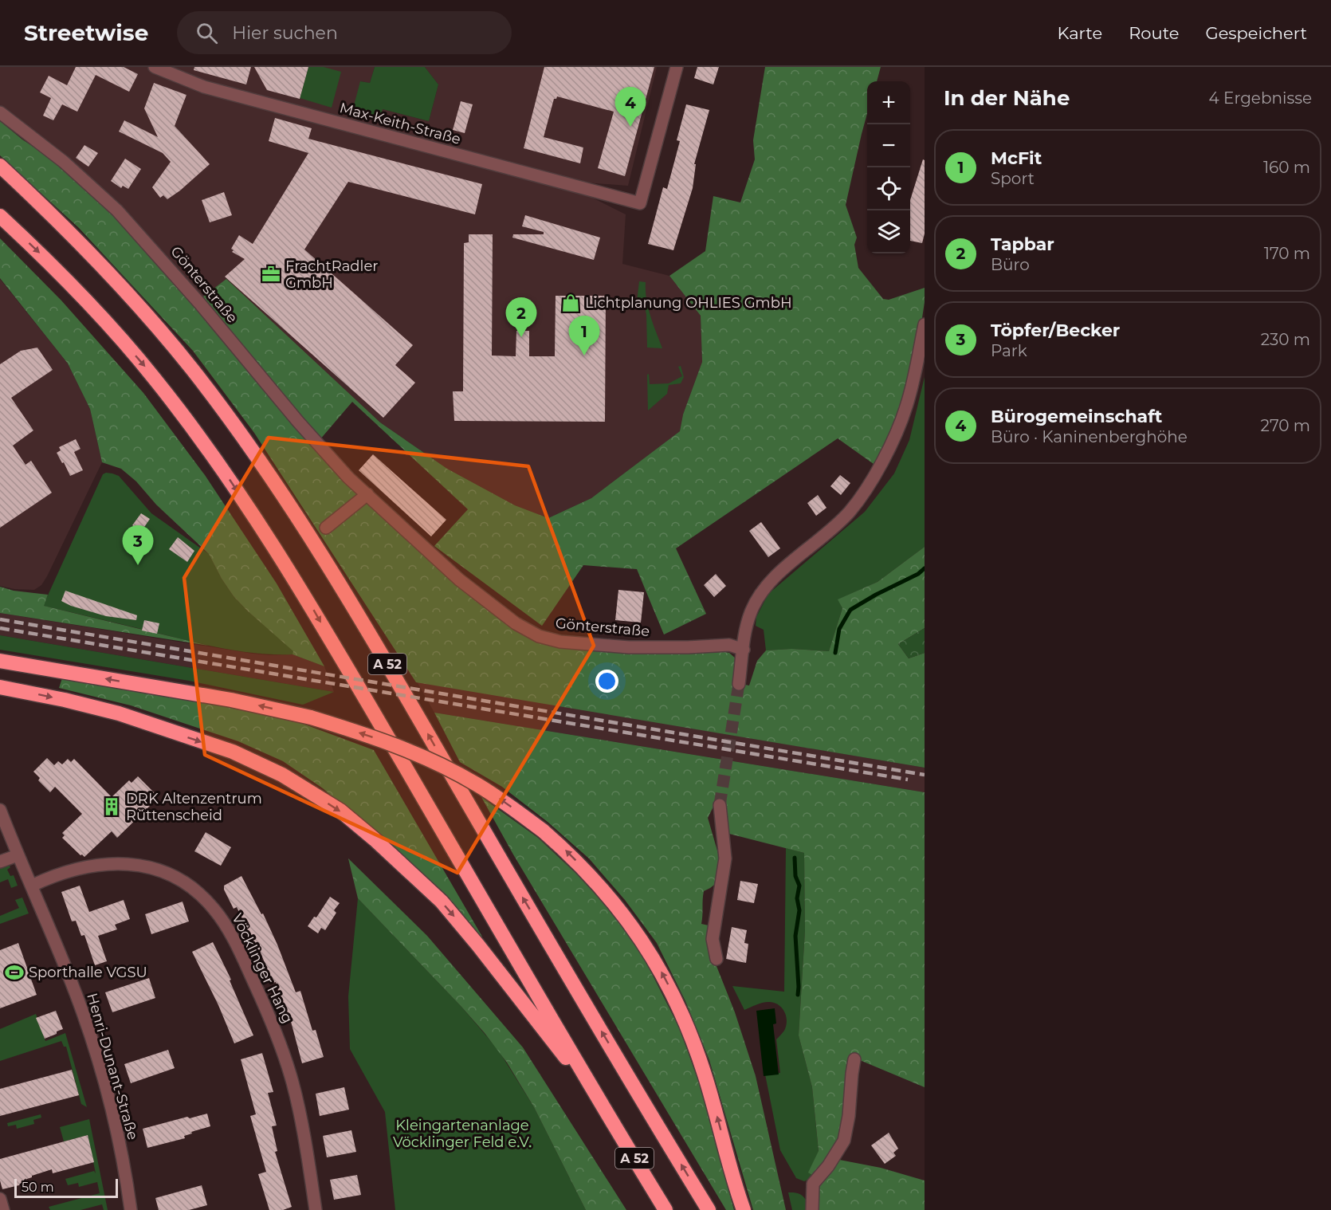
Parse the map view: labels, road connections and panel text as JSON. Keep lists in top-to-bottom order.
{
  "streets": {
    "highway": ["A 52"],
    "street": [
      "Max-Keith-Straße",
      "Gönterstraße",
      "Vöcklinger Hang",
      "Henri-Dunant-Straße"
    ]
  },
  "crossings": [
    ["Vöcklinger Hang", "Henri-Dunant-Straße"]
  ],
  "parks": ["Kleingartenanlage Vöcklinger Feld e.V."],
  "places": {
    "office": ["FrachtRadler GmbH"],
    "shop": ["Lichtplanung OHLIES GmbH"],
    "building": ["DRK Altenzentrum Rüttenscheid"],
    "sports": ["Sporthalle VGSU"]
  },
  "scale_bar": "50 m",
  "page": {
    "header": "Streetwise",
    "search": "Hier suchen",
    "nav": ["Karte", "Route", "Gespeichert"],
    "heading": ["In der Nähe", "4 Ergebnisse"],
    "map_buttons": ["+", "−"],
    "pins": [
      "4",
      "2",
      "1",
      "3"
    ],
    "list": [
      {
        "mark": "1",
        "name": "McFit",
        "note": "Sport",
        "value": "160 m"
      },
      {
        "mark": "2",
        "name": "Tapbar",
        "note": "Büro",
        "value": "170 m"
      },
      {
        "mark": "3",
        "name": "Töpfer/Becker",
        "note": "Park",
        "value": "230 m"
      },
      {
        "mark": "4",
        "name": "Bürogemeinschaft",
        "note": "Büro · Kaninenberghöhe",
        "value": "270 m"
      }
    ],
    "scale": "50 m"
  }
}
